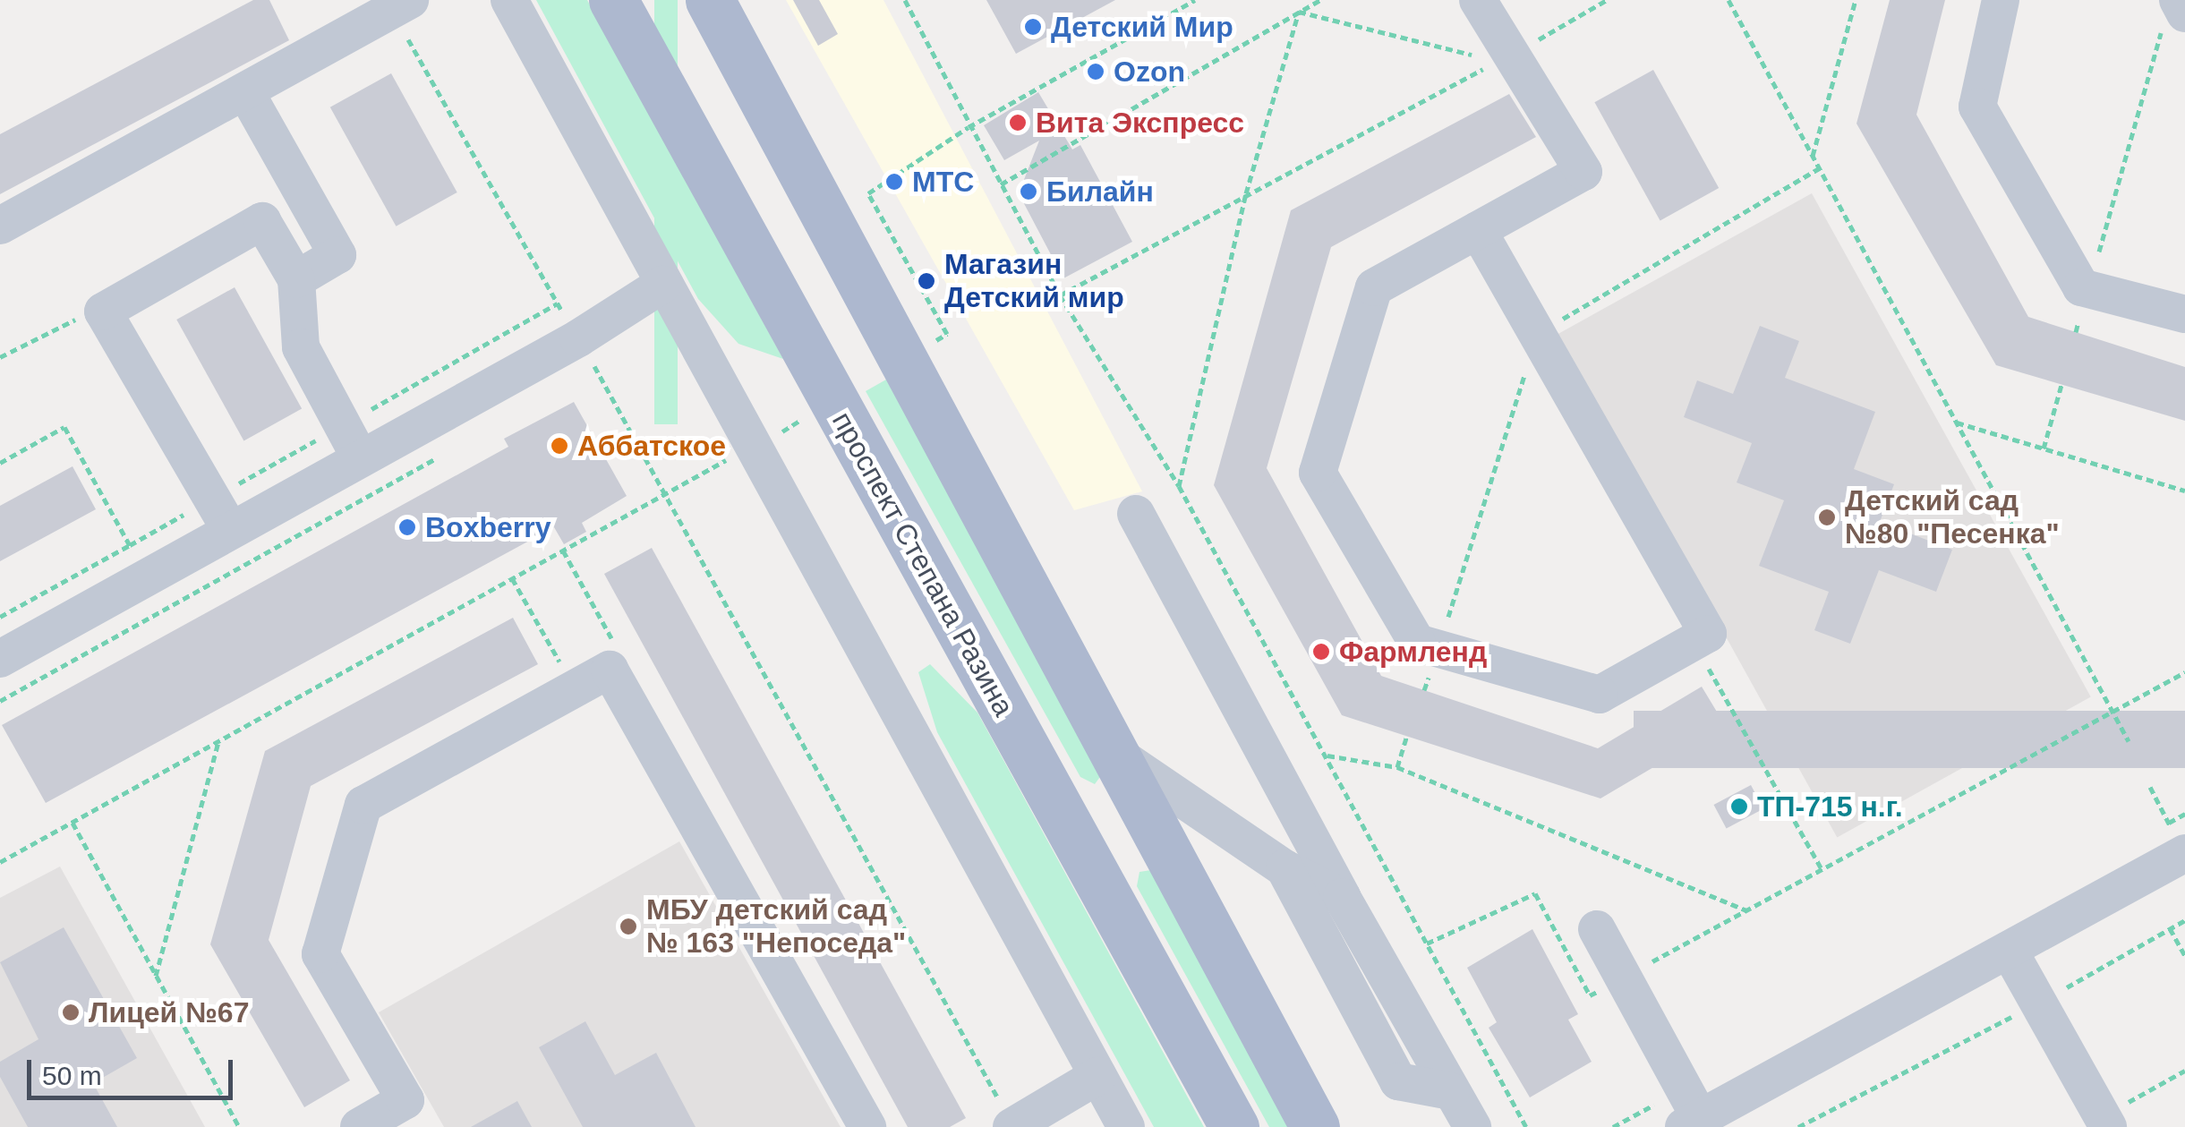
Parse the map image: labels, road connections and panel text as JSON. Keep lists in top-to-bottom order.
{
  "streets": {
    "main road": ["проспект Степана Разина"]
  },
  "places": [
    "Детский Мир",
    "Ozon",
    "Вита Экспресс",
    "МТС",
    "Билайн",
    "Магазин Детский мир",
    "Аббатское",
    "Детский сад №80 \"Песенка\"",
    "Boxberry",
    "Фармленд",
    "ТП-715 н.г.",
    "МБУ детский сад № 163 \"Непоседа\"",
    "Лицей №67"
  ],
  "scale_bar": "50 m"
}
